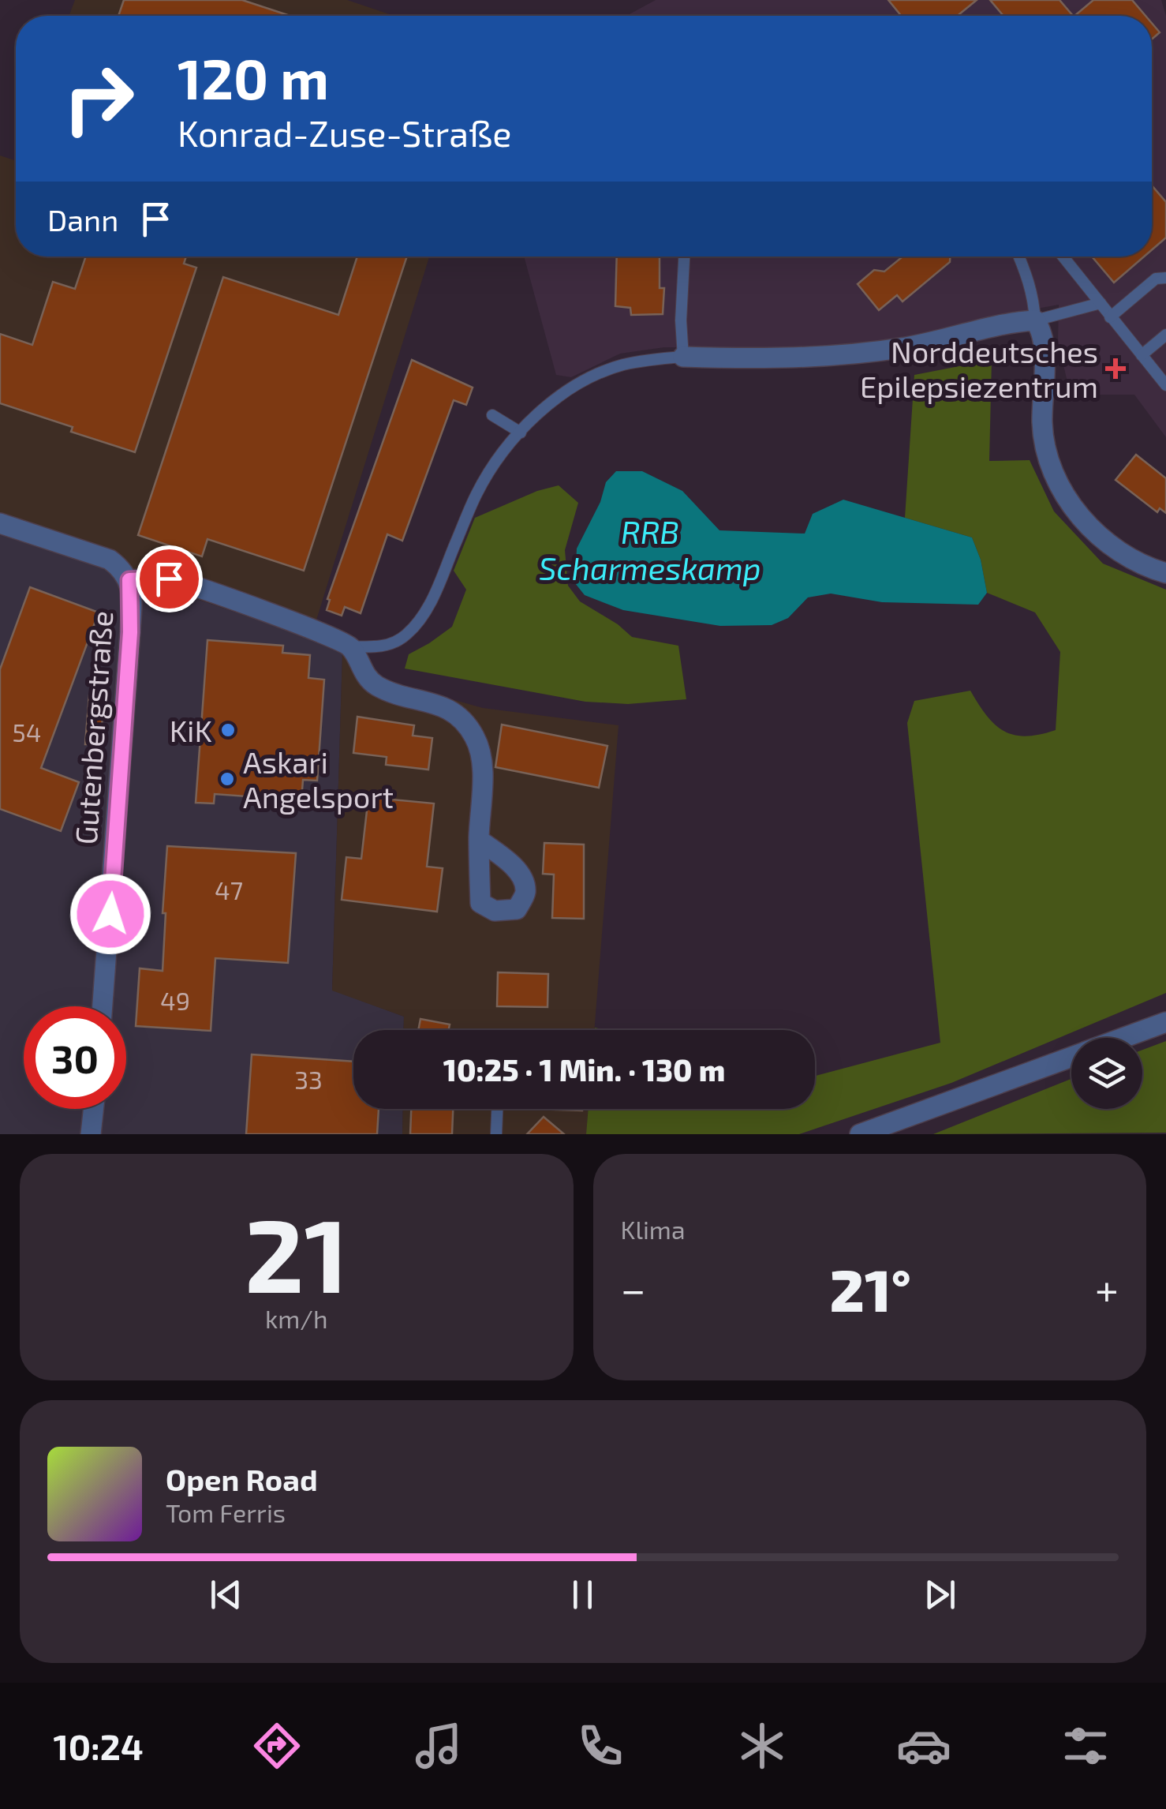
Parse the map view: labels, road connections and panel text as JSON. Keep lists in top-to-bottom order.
{
  "streets": {
    "street": ["Gutenbergstraße"]
  },
  "water": ["RRB Scharmeskamp"],
  "places": {
    "health": ["Norddeutsches Epilepsiezentrum"],
    "other": ["KiK", "Askari Angelsport"]
  },
  "house_numbers": [
    "54",
    "47",
    "49",
    "33"
  ],
  "page": {
    "turn": ["120 m", "Konrad-Zuse-Straße"],
    "then": "Dann",
    "limit": "30",
    "trip": "10:25 · 1 Min. · 130 m",
    "tile": [
      ["21", "km/h"],
      "Klima"
    ],
    "heat": ["−", "21°", "+"],
    "song": ["Open Road", "Tom Ferris"],
    "tabs": "10:24"
  }
}
